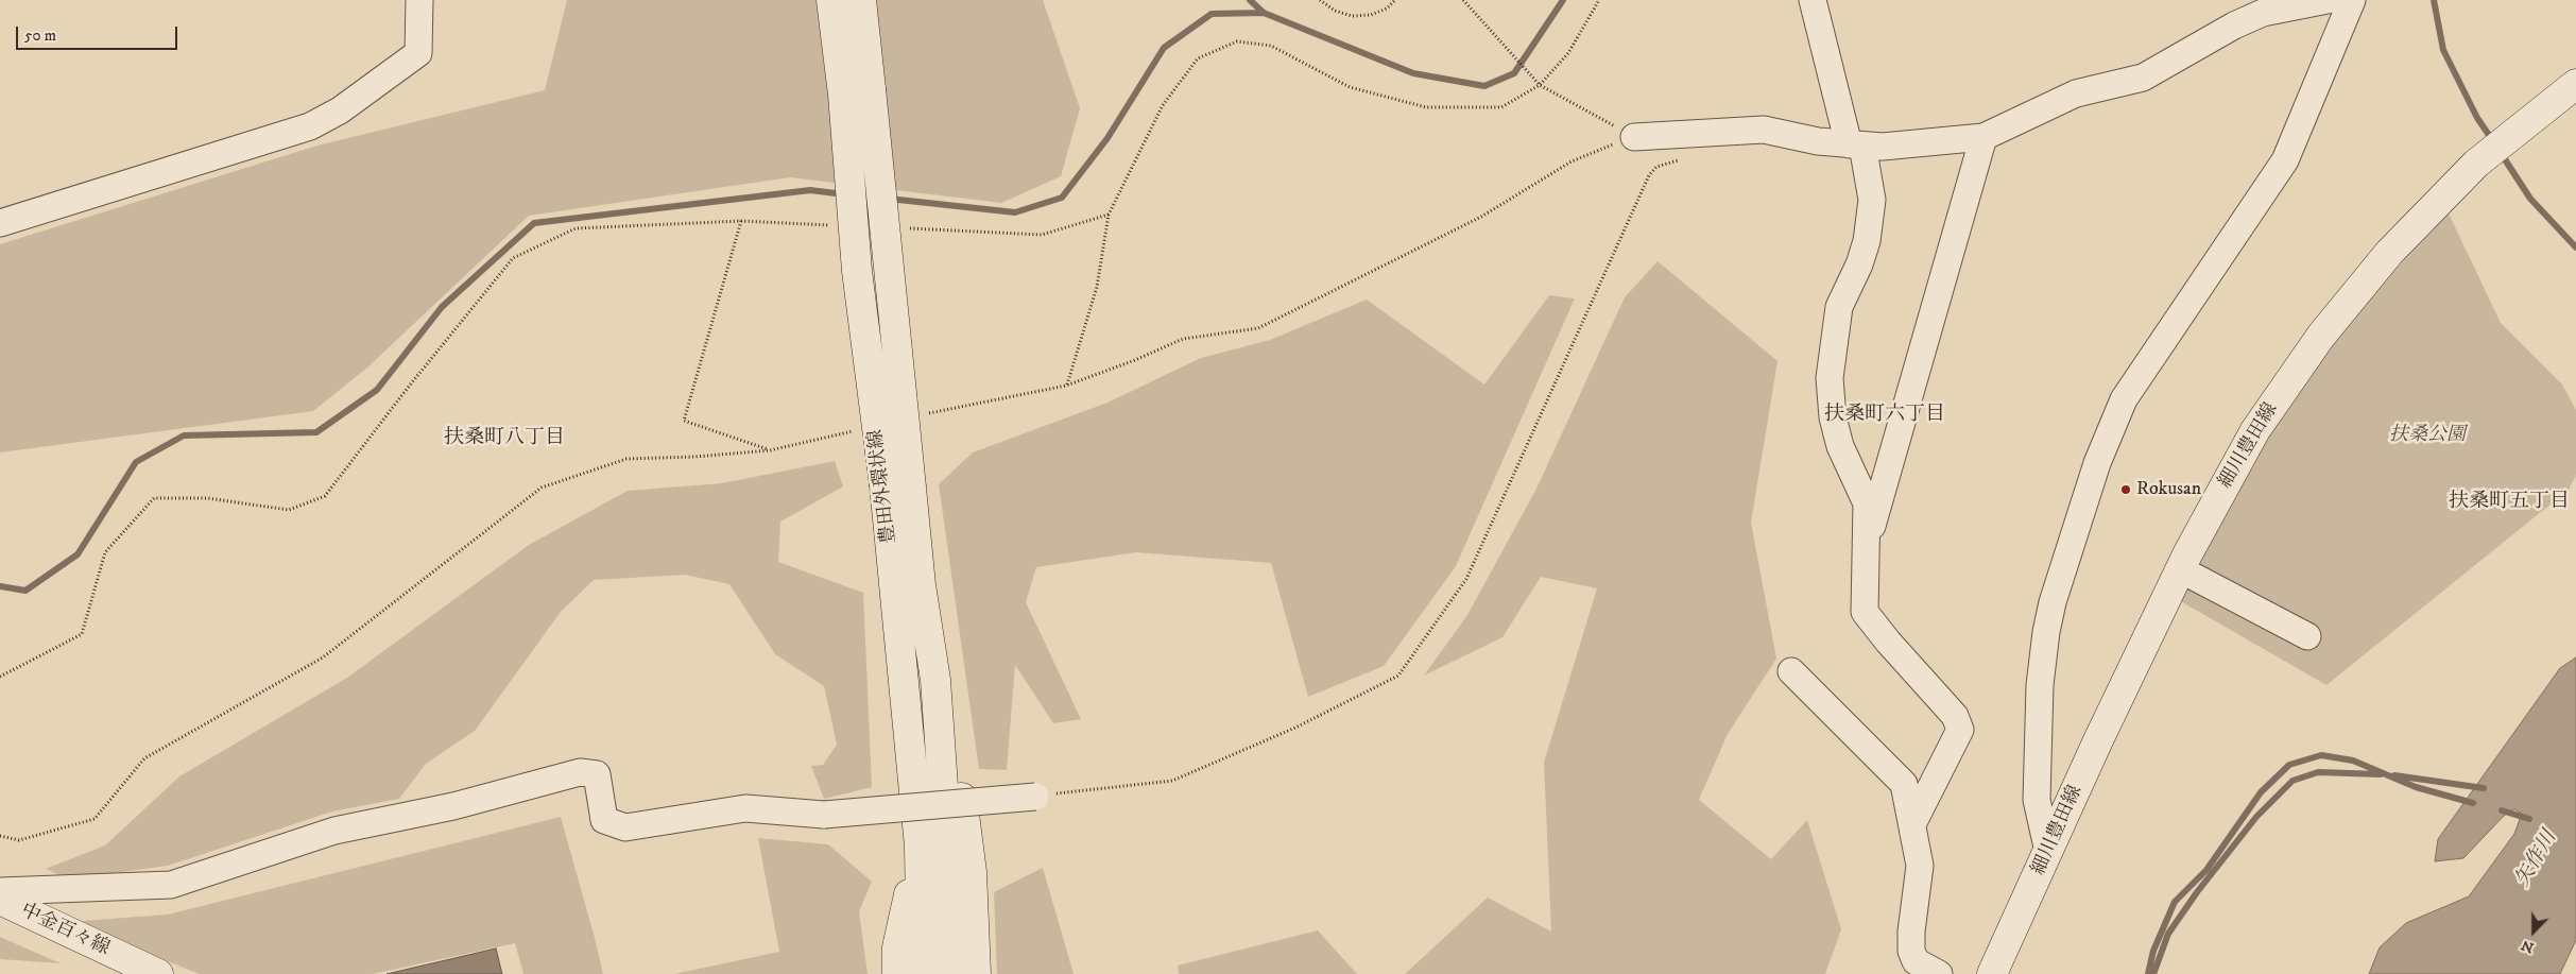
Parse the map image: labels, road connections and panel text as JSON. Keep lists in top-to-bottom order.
{
  "streets": {
    "street": ["細川豊田線", "豊田外環状線", "中金百々線"]
  },
  "districts": ["扶桑町六丁目", "扶桑町八丁目", "扶桑町五丁目"],
  "water": ["矢作川"],
  "parks": ["扶桑公園"],
  "places": ["Rokusan"],
  "scale_bar": "50 m",
  "north": "bottom"
}
